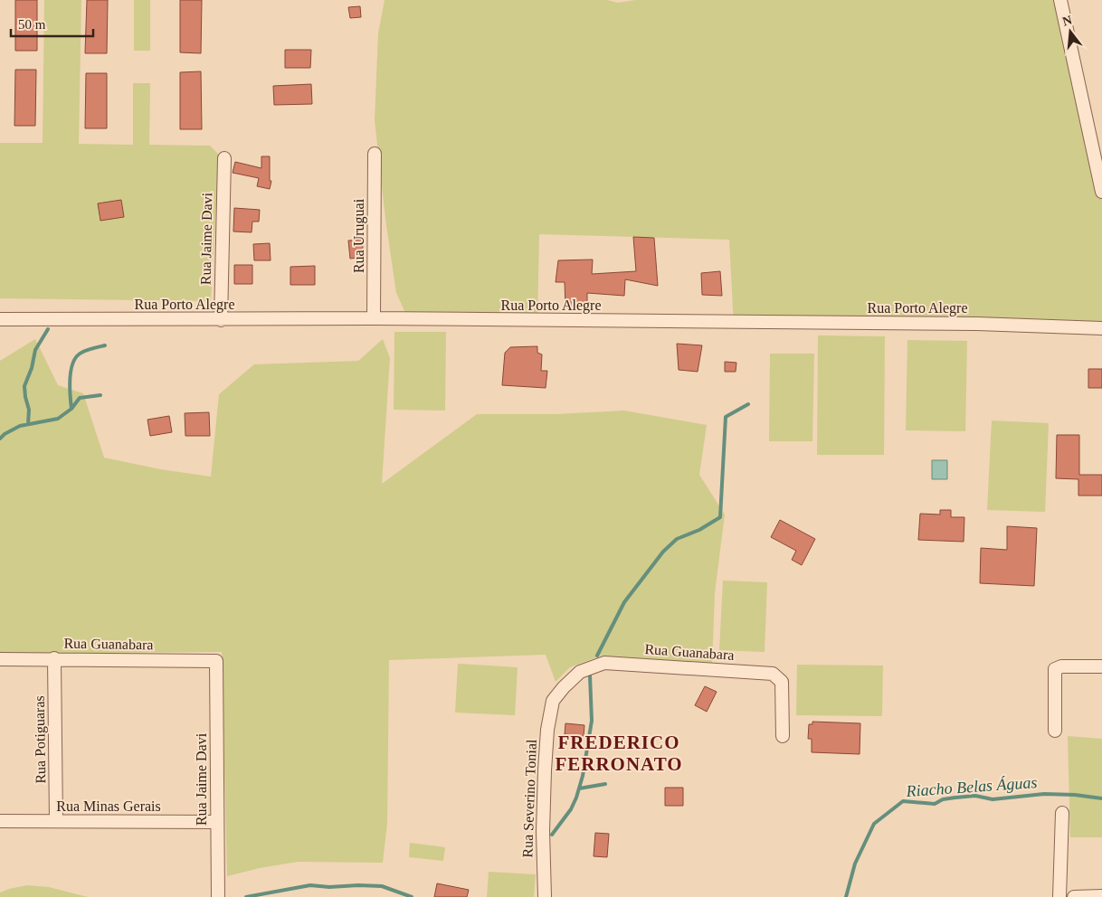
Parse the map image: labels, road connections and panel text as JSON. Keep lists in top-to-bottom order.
{
  "streets": {
    "street": [
      "Rua Uruguai",
      "Rua Jaime Davi",
      "Rua Porto Alegre",
      "Rua Guanabara",
      "Rua Potiguaras",
      "Rua Severino Tonial",
      "Rua Minas Gerais"
    ]
  },
  "crossings": [
    ["Rua Uruguai", "Rua Porto Alegre"],
    ["Rua Jaime Davi", "Rua Porto Alegre"],
    ["Rua Jaime Davi", "Rua Guanabara"],
    ["Rua Jaime Davi", "Rua Minas Gerais"],
    ["Rua Guanabara", "Rua Potiguaras"],
    ["Rua Guanabara", "Rua Severino Tonial"],
    ["Rua Potiguaras", "Rua Minas Gerais"]
  ],
  "districts": ["FREDERICO FERRONATO"],
  "water": ["Riacho Belas Águas"],
  "scale_bar": "50 m",
  "north": "top"
}
